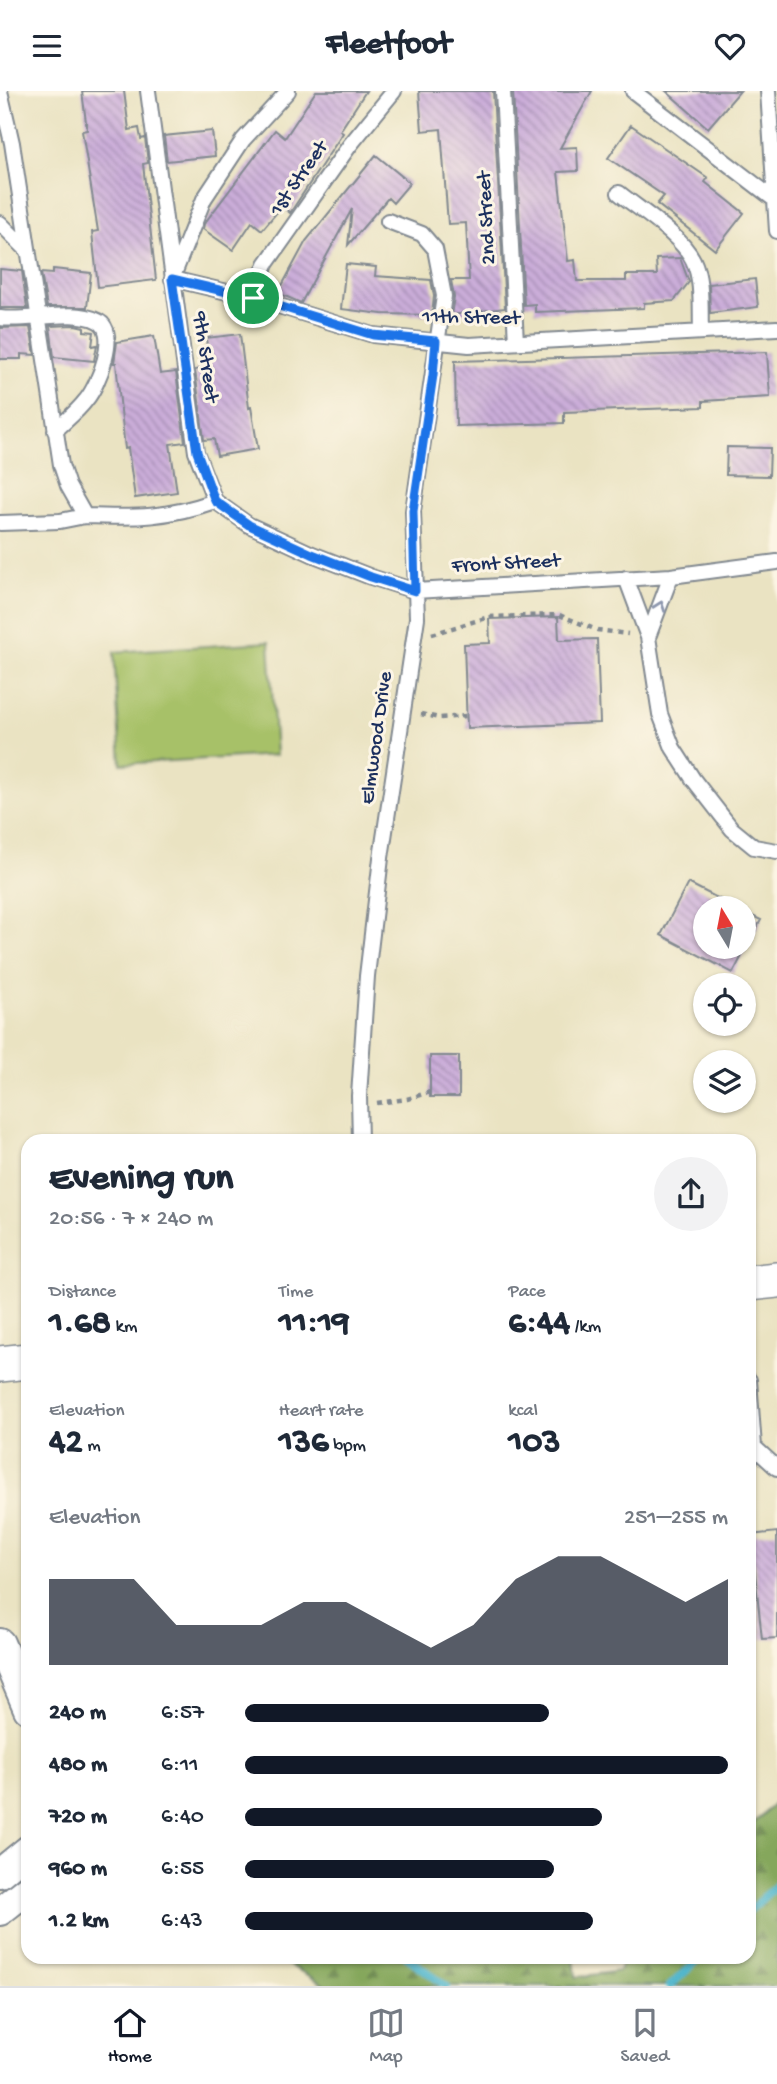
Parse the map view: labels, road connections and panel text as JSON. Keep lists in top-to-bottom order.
{
  "streets": {
    "lane": [
      "1st Street",
      "2nd Street",
      "11th Street",
      "9th Street",
      "Front Street",
      "Elmwood Drive"
    ]
  },
  "crossings": [
    ["1st Street", "11th Street"],
    ["2nd Street", "11th Street"],
    ["11th Street", "9th Street"],
    ["11th Street", "Elmwood Drive"],
    ["9th Street", "Front Street"],
    ["Front Street", "Elmwood Drive"]
  ],
  "north": "top",
  "page": {
    "header": "Fleetfoot",
    "heading": ["Evening run", "20:56 · 7 × 240 m"],
    "stats": [
      ["Distance", "1.68 km"],
      ["Time", "11:19"],
      ["Pace", "6:44 /km"],
      ["Elevation", "42 m"],
      ["Heart rate", "136 bpm"],
      ["kcal", "103"]
    ],
    "chart": ["Elevation", "251–255 m"],
    "list": [
      {
        "name": "240 m",
        "note": "6:57"
      },
      {
        "name": "480 m",
        "note": "6:11"
      },
      {
        "name": "720 m",
        "note": "6:40"
      },
      {
        "name": "960 m",
        "note": "6:55"
      },
      {
        "name": "1.2 km",
        "note": "6:43"
      }
    ],
    "tabs": ["Home", "Map", "Saved"]
  }
}
